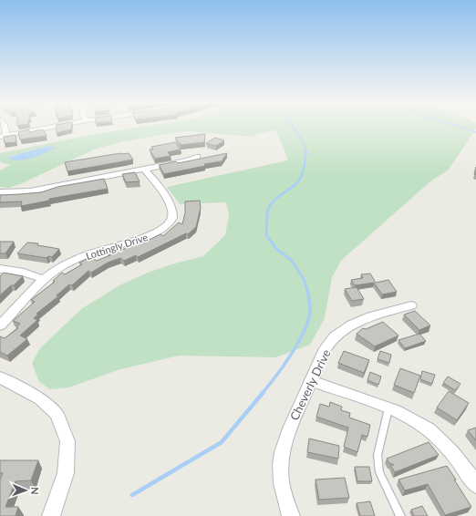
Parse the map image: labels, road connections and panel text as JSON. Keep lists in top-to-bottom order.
{
  "streets": {
    "street": ["Lottingly Drive", "Cheverly Drive"]
  },
  "north": "right"
}
